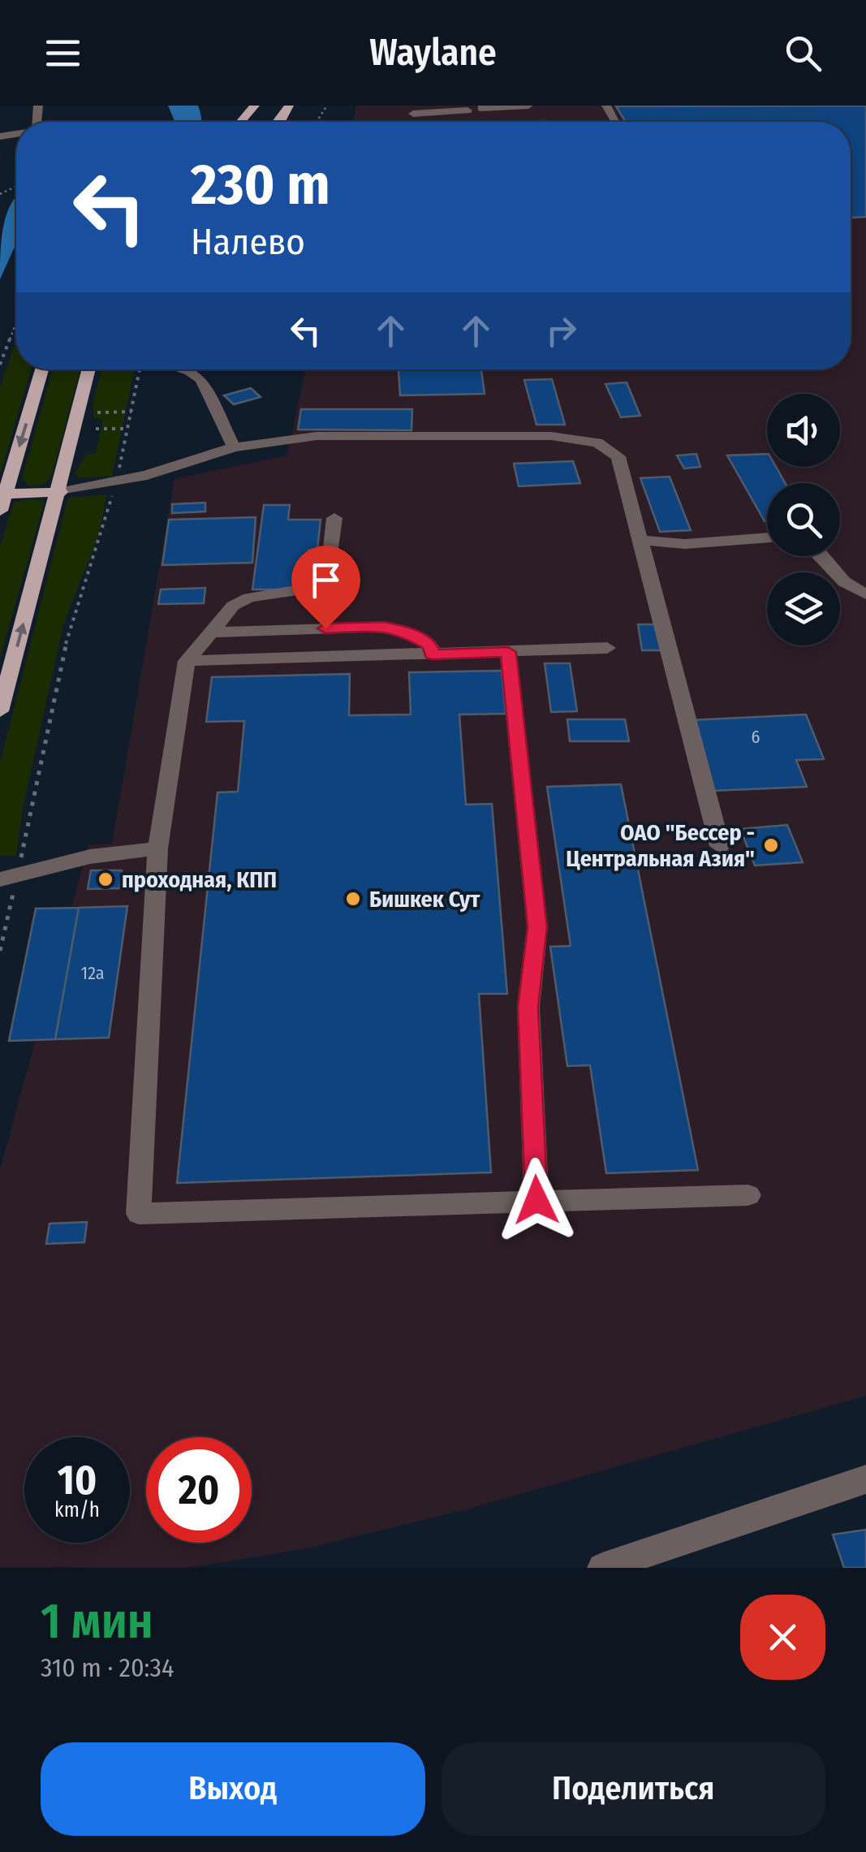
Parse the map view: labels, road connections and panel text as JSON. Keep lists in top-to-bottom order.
{
  "places": ["ОАО \"Бессер - Центральная Азия\"", "проходная, КПП", "Бишкек Сут"],
  "house_numbers": ["6", "12а"],
  "page": {
    "header": "Waylane",
    "turn": ["230 m", "Налево"],
    "speed": "10 km/h",
    "limit": "20",
    "heading": ["1 мин", "310 m · 20:34"],
    "buttons": ["Выход", "Поделиться"]
  }
}
